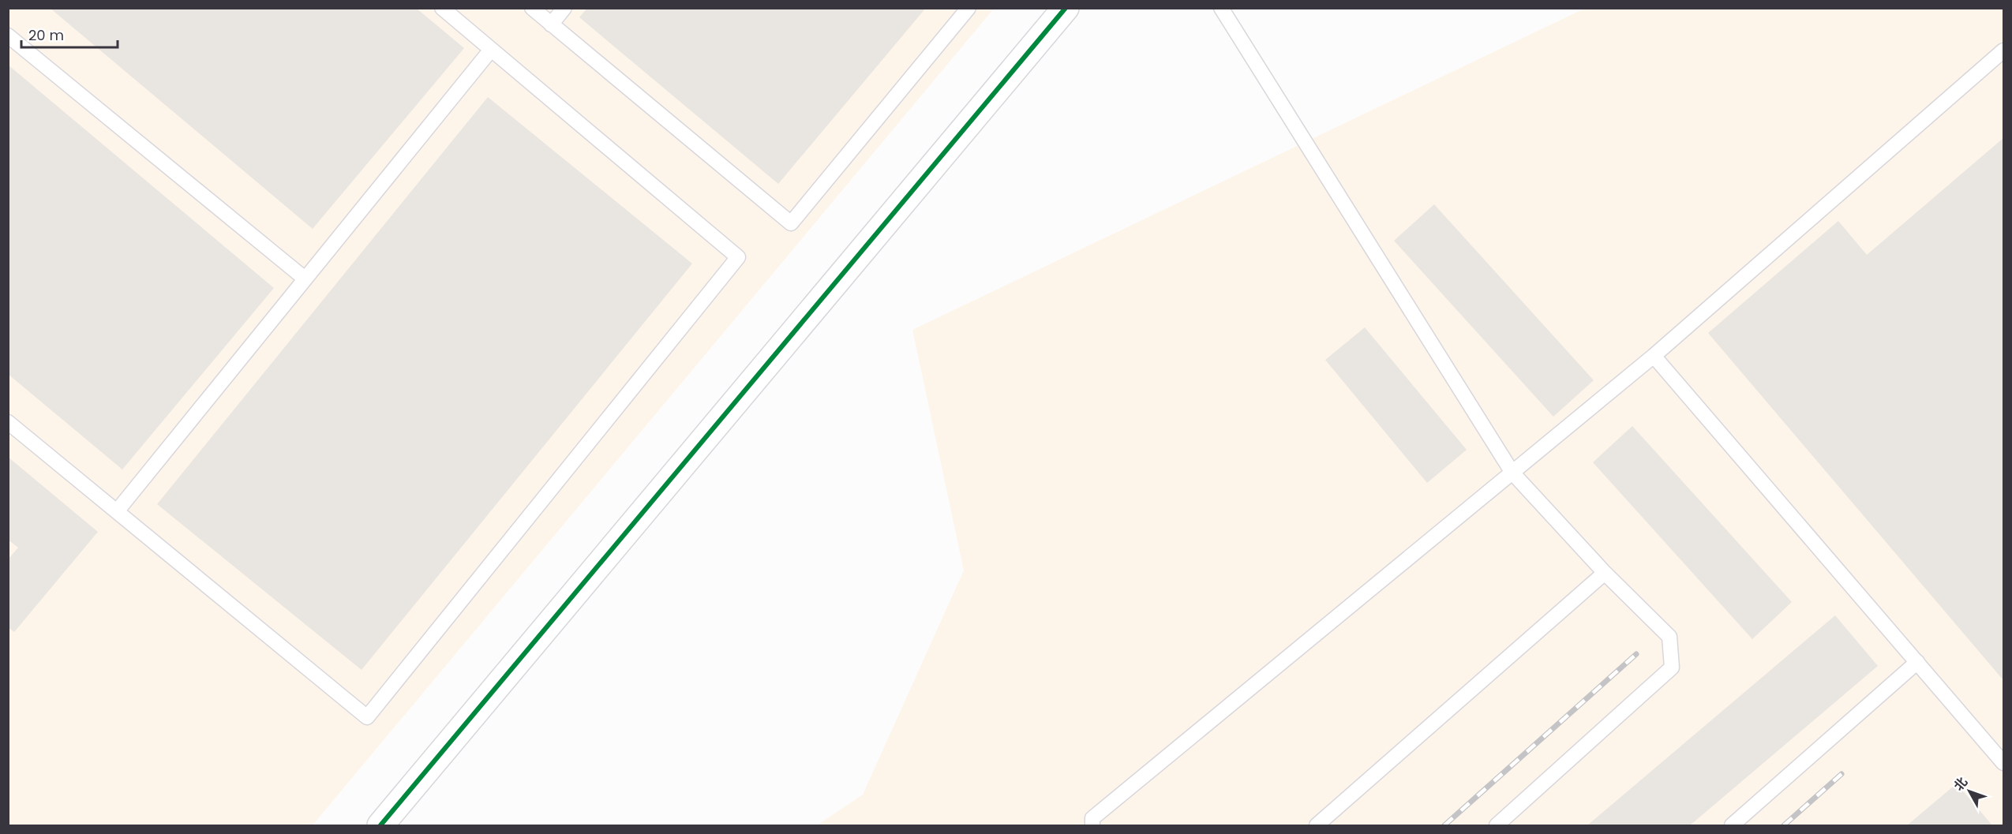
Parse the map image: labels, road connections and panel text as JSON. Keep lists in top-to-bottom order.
{
  "scale_bar": "20 m",
  "north": "top left"
}
